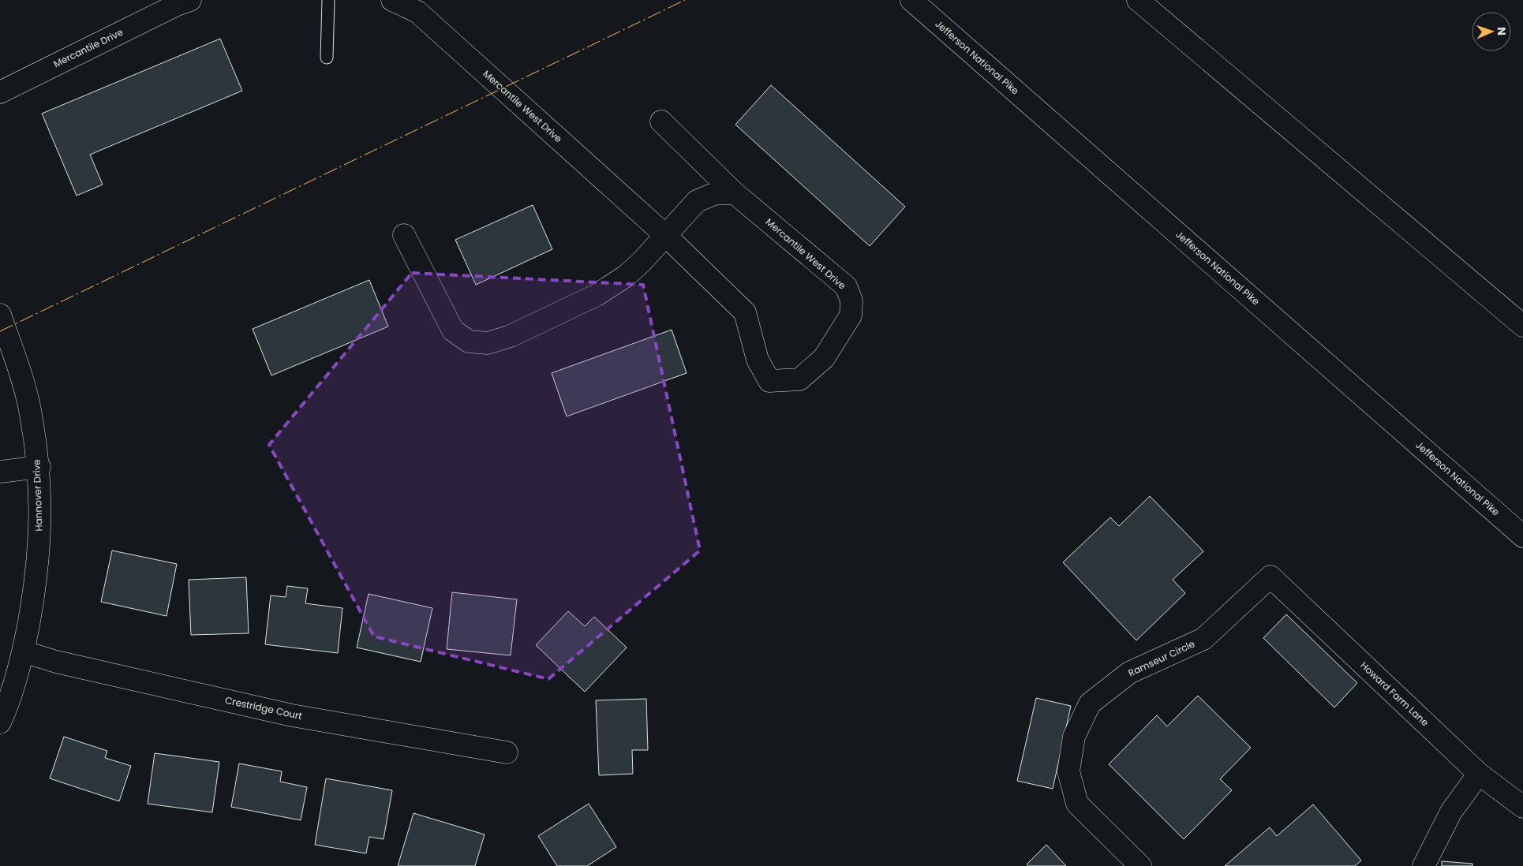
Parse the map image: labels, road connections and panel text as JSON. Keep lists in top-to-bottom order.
{
  "streets": {
    "main road": [
      "Mercantile Drive",
      "Jefferson National Pike",
      "Mercantile West Drive",
      "Hannover Drive",
      "Ramseur Circle",
      "Howard Farm Lane",
      "Crestridge Court"
    ]
  },
  "crossings": [
    ["Hannover Drive", "Crestridge Court"],
    ["Ramseur Circle", "Howard Farm Lane"]
  ],
  "north": "right"
}
